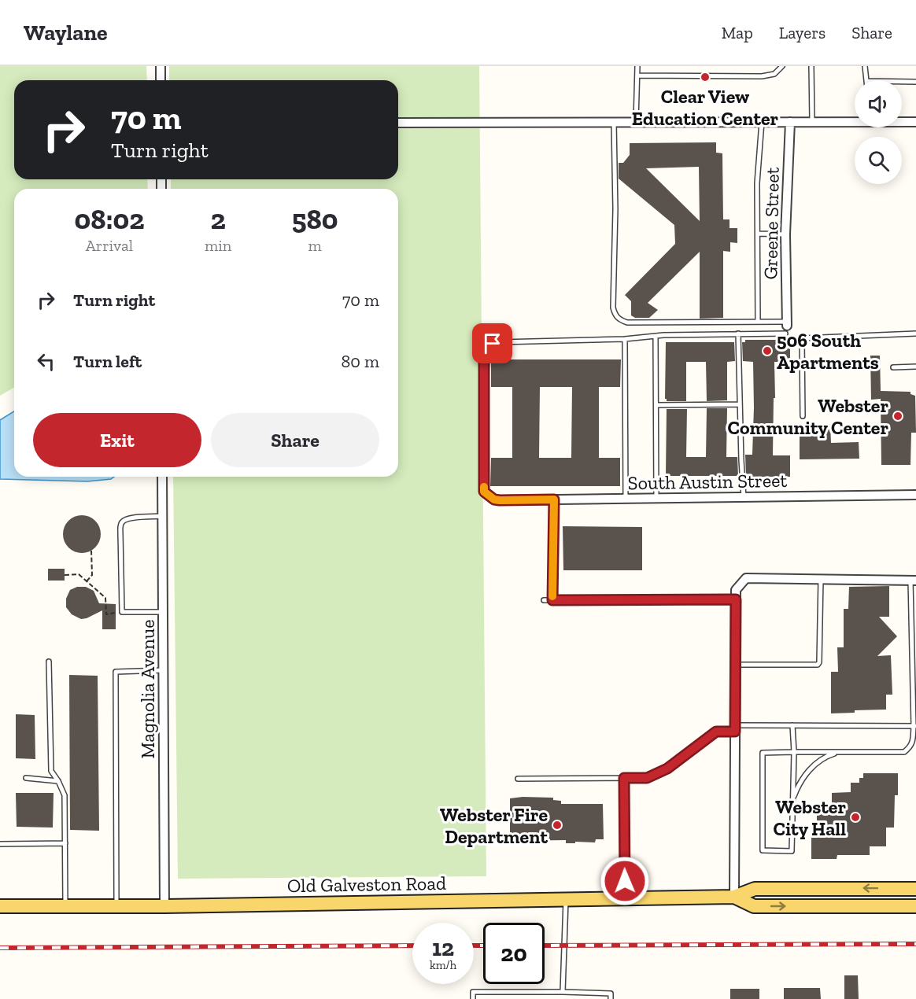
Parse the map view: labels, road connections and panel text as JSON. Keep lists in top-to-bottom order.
{
  "streets": {
    "main road": ["Old Galveston Road"],
    "street": ["Greene Street", "South Austin Street", "Magnolia Avenue"]
  },
  "crossings": [
    ["Magnolia Avenue", "Old Galveston Road"]
  ],
  "places": [
    "Clear View Education Center",
    "506 South Apartments",
    "Webster Community Center",
    "Webster City Hall",
    "Webster Fire Department"
  ],
  "page": {
    "header": "Waylane",
    "nav": ["Map", "Layers", "Share"],
    "turn": ["70 m", "Turn right"],
    "eta": [
      "08:02",
      "Arrival",
      "2",
      "min",
      "580",
      "m"
    ],
    "list": [
      {
        "name": "Turn right",
        "value": "70 m"
      },
      {
        "name": "Turn left",
        "value": "80 m"
      }
    ],
    "buttons": ["Exit", "Share"],
    "speed": "12 km/h",
    "limit": "20"
  }
}
